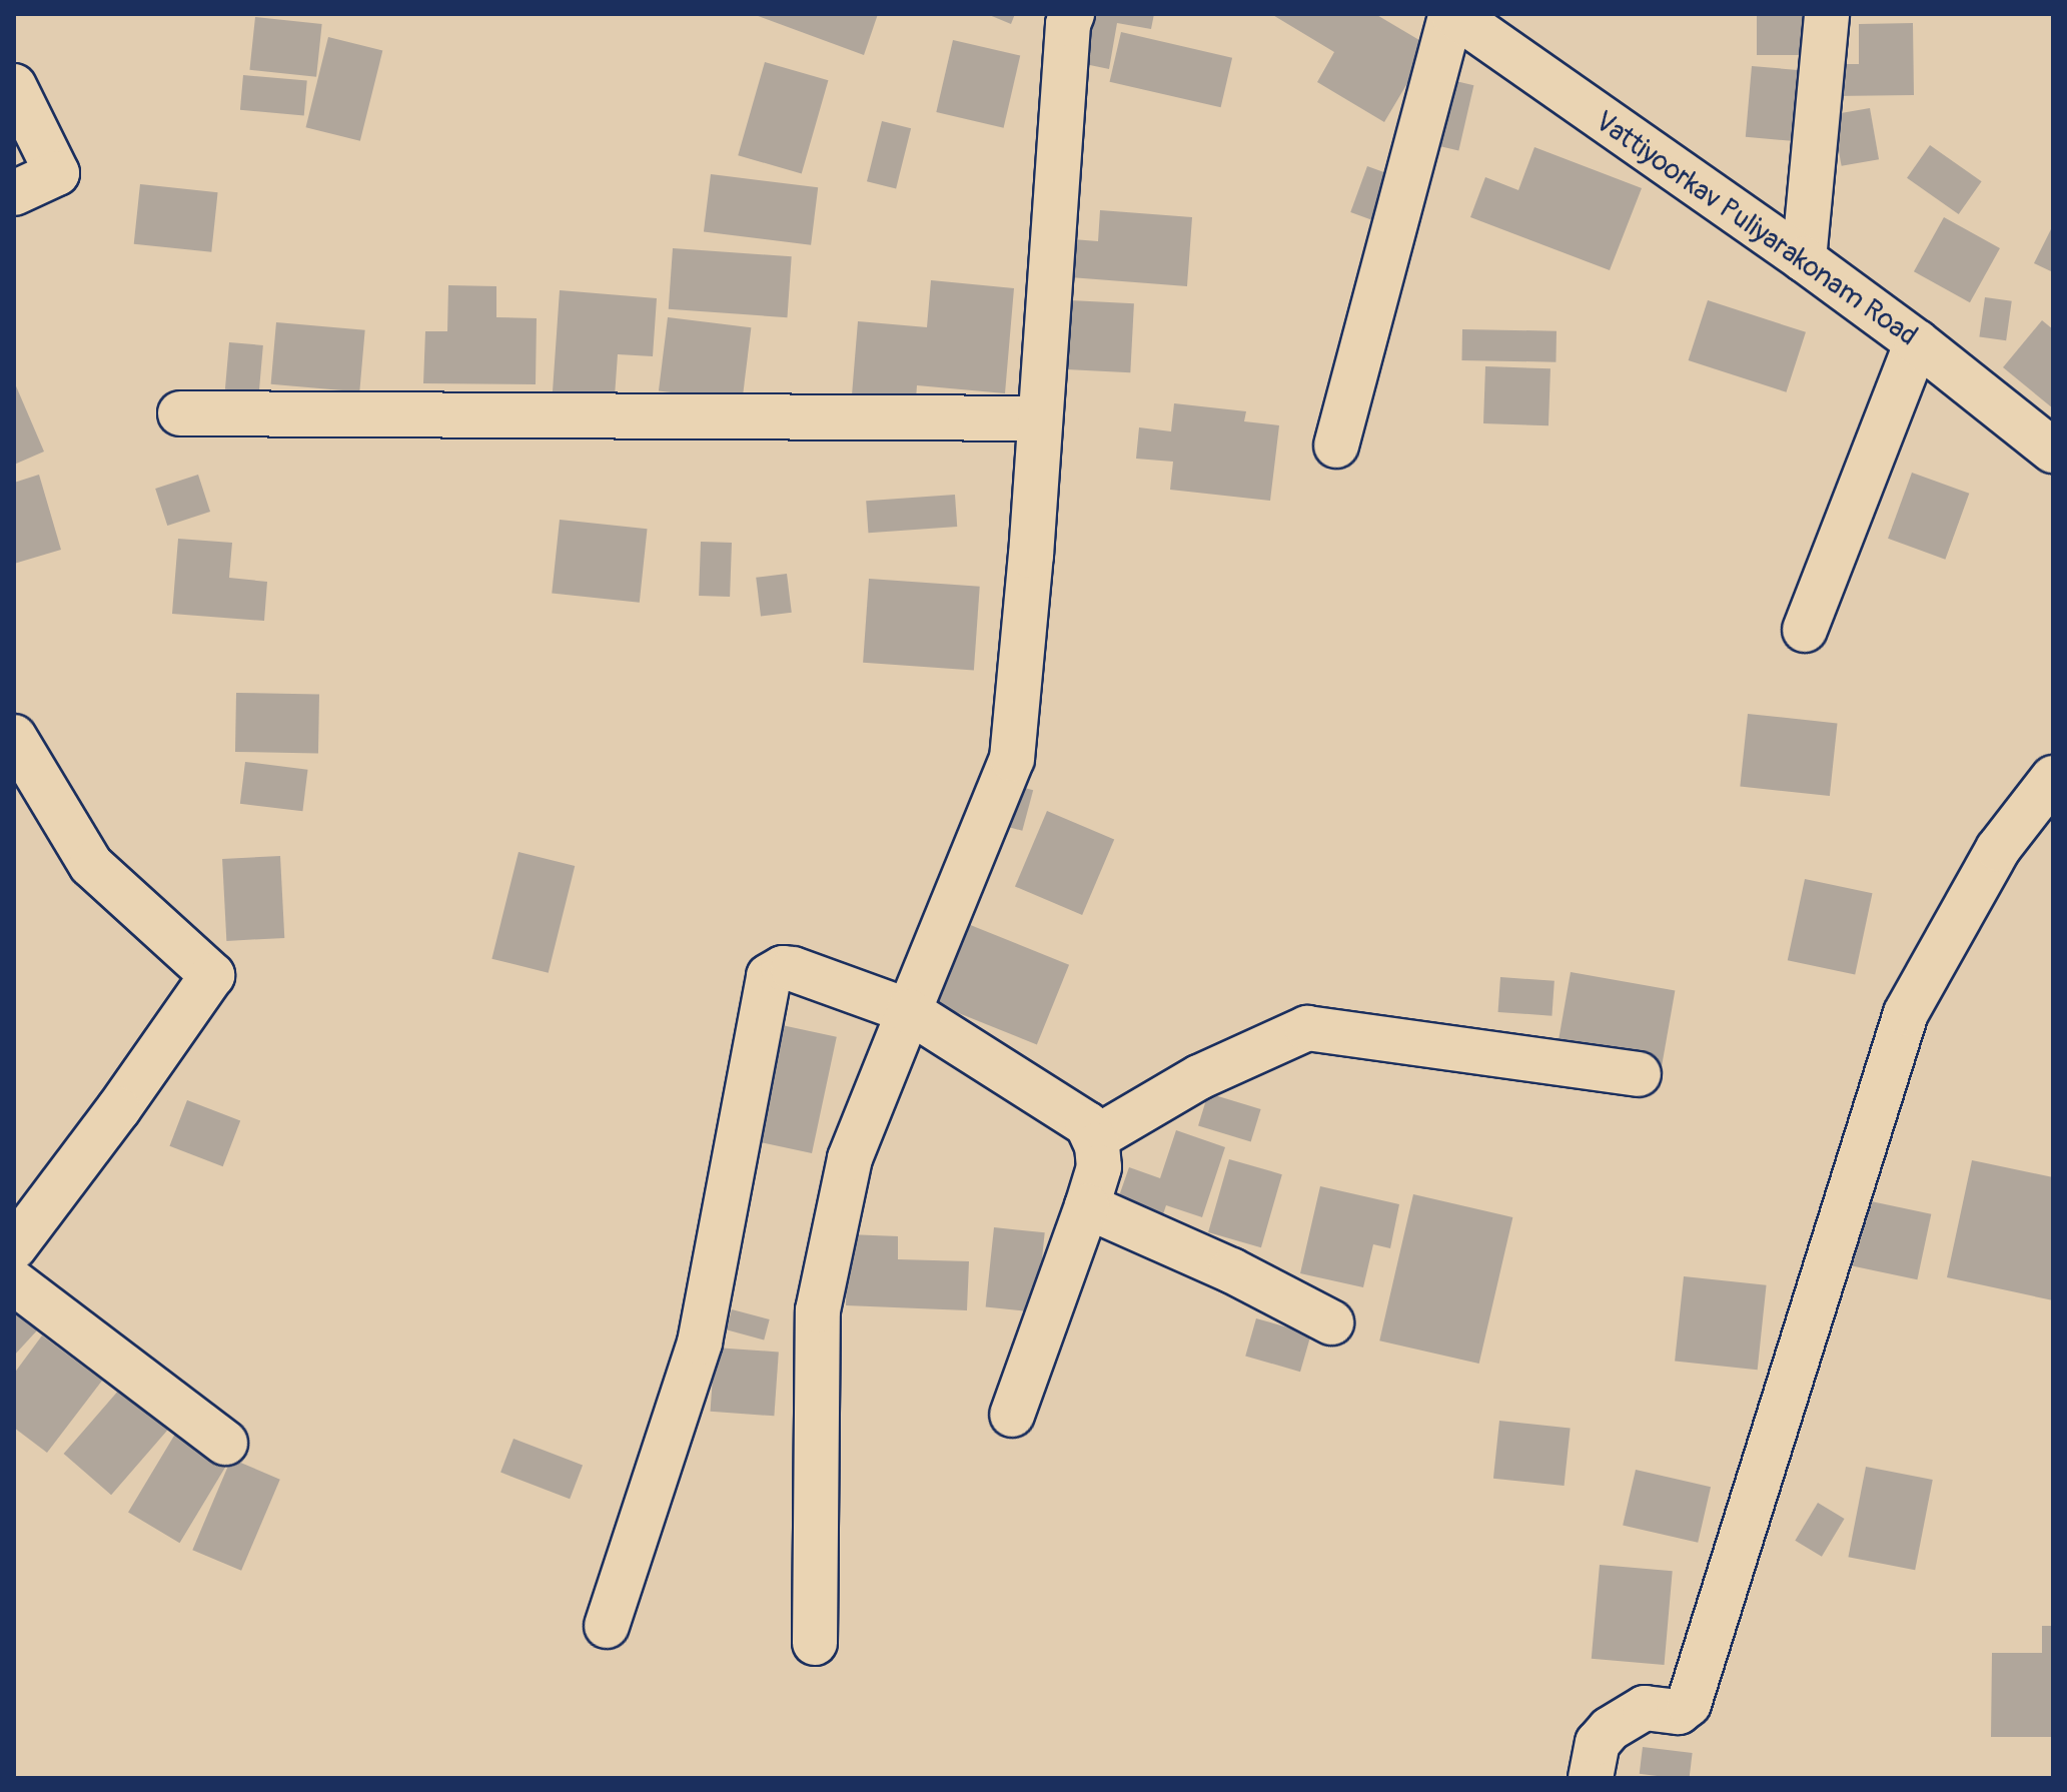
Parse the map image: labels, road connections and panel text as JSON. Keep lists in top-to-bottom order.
{
  "streets": {
    "street": ["Vattiyoorkav Puliyarakonam Road"]
  }
}
